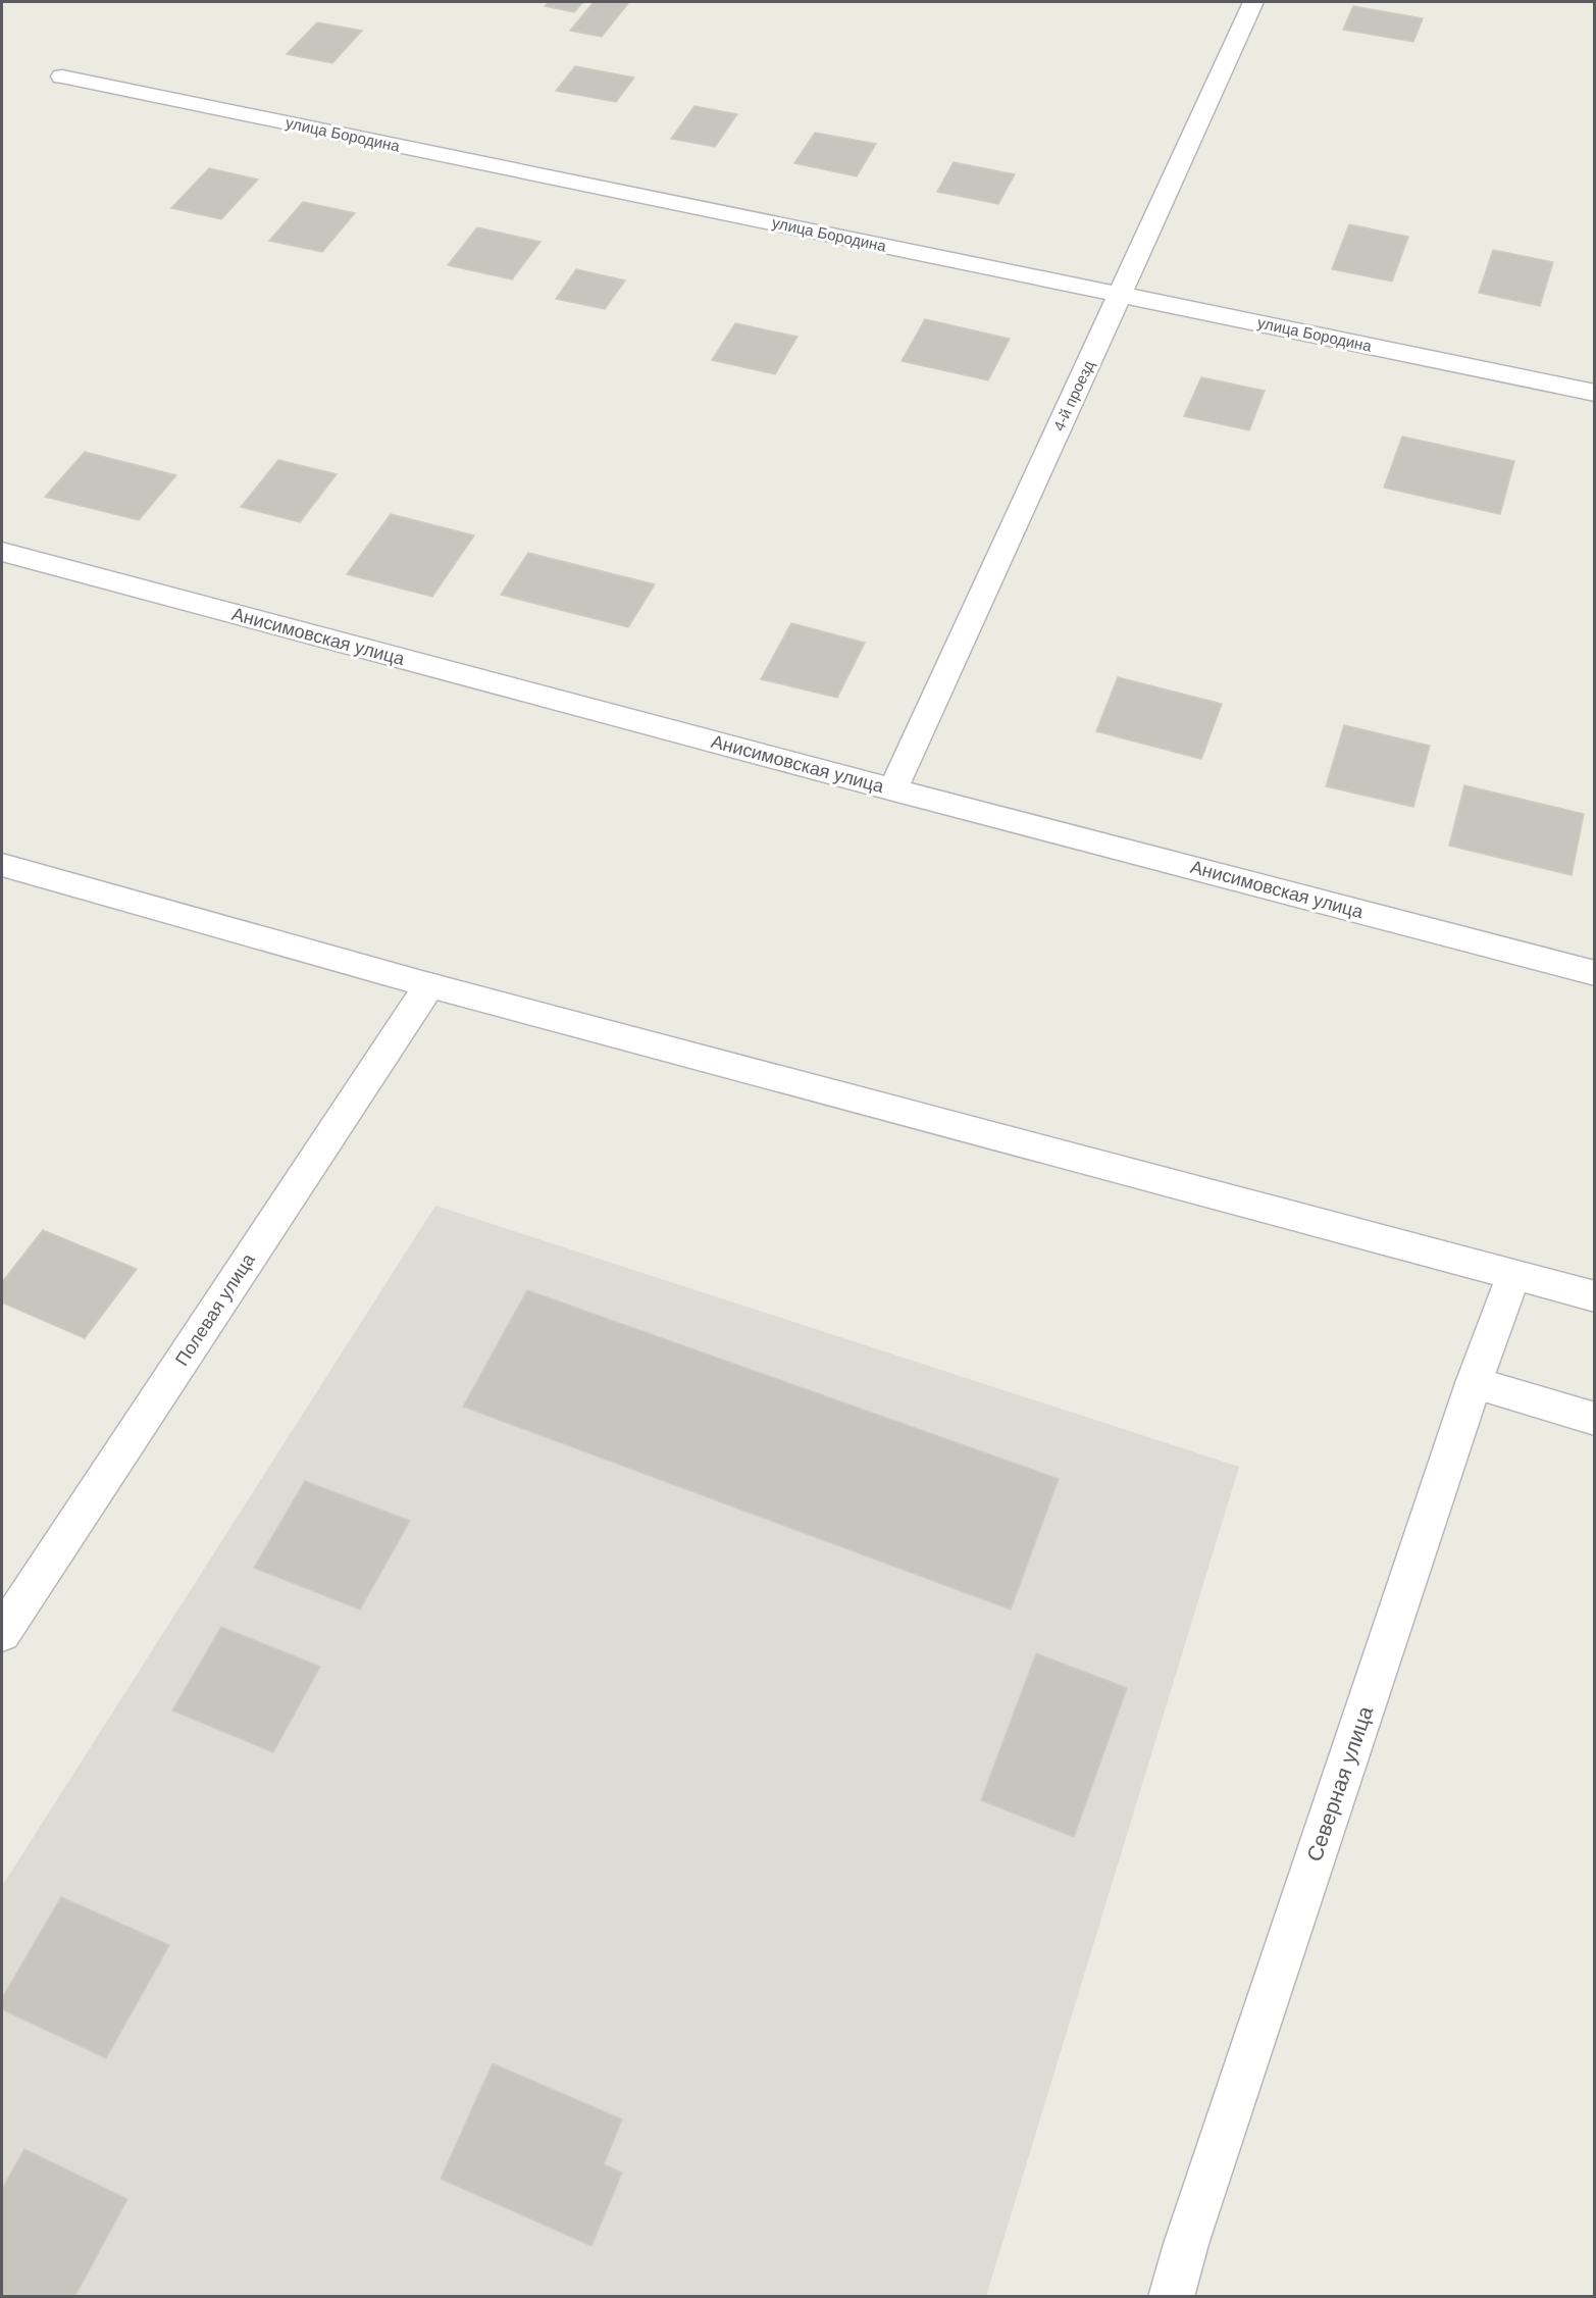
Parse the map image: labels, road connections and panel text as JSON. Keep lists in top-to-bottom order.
{
  "streets": {
    "street": [
      "улица Бородина",
      "4-й проезд",
      "Анисимовская улица",
      "Полевая улица",
      "Северная улица"
    ]
  },
  "crossings": [
    ["улица Бородина", "4-й проезд"],
    ["4-й проезд", "Анисимовская улица"]
  ]
}
